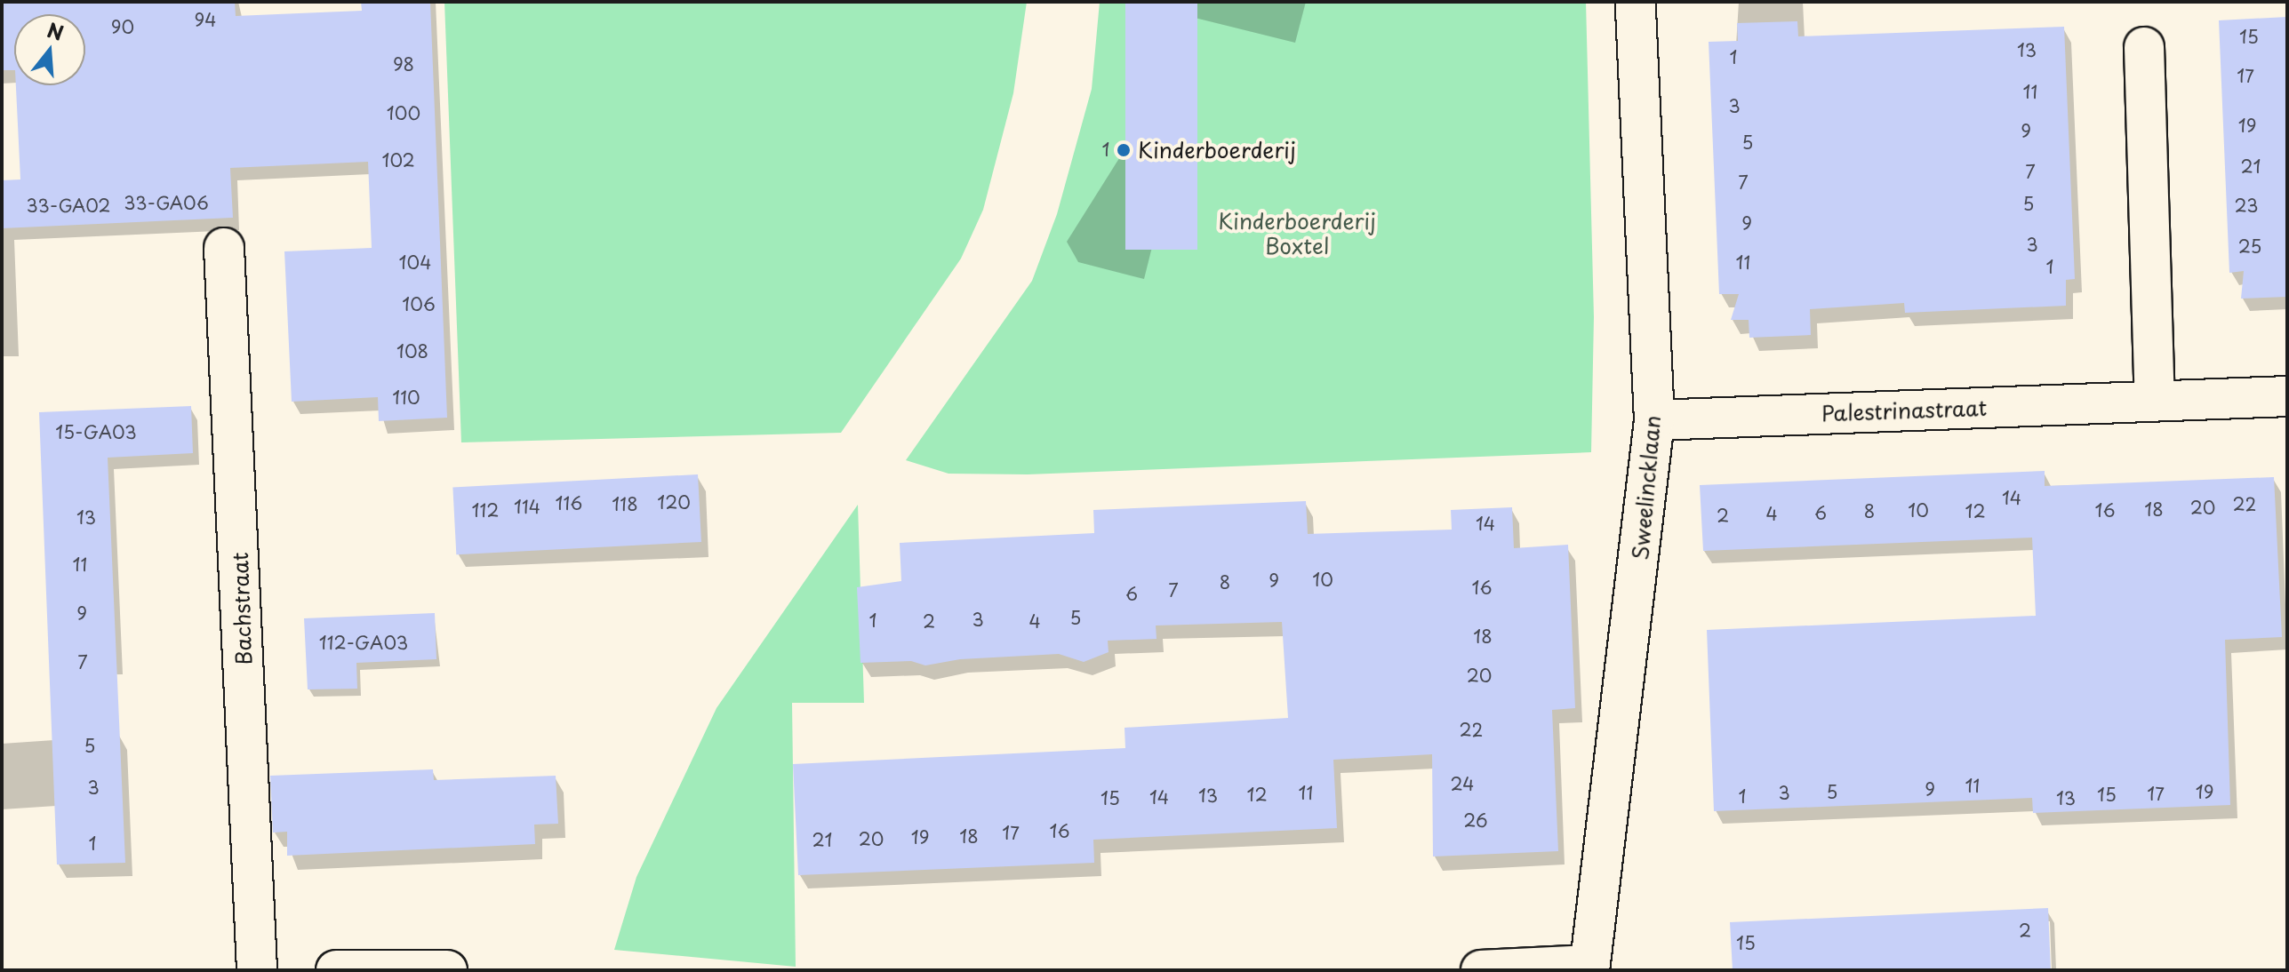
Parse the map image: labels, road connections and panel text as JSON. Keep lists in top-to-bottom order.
{
  "streets": {
    "street": ["Palestrinastraat", "Sweelincklaan", "Bachstraat"]
  },
  "crossings": [
    ["Palestrinastraat", "Sweelincklaan"]
  ],
  "parks": ["Kinderboerderij Boxtel"],
  "places": ["Kinderboerderij"],
  "house_numbers": [
    "94",
    "90",
    "15",
    "13",
    "1",
    "98",
    "17",
    "11",
    "3",
    "100",
    "19",
    "9",
    "5",
    "1",
    "102",
    "21",
    "7",
    "7",
    "33-GA06",
    "5",
    "33-GA02",
    "23",
    "9",
    "3",
    "25",
    "104",
    "11",
    "1",
    "106",
    "108",
    "110",
    "15-GA03",
    "14",
    "120",
    "116",
    "118",
    "22",
    "114",
    "20",
    "18",
    "112",
    "10",
    "16",
    "8",
    "12",
    "6",
    "4",
    "2",
    "13",
    "14",
    "11",
    "10",
    "9",
    "8",
    "16",
    "7",
    "6",
    "9",
    "5",
    "3",
    "1",
    "2",
    "4",
    "18",
    "112-GA03",
    "7",
    "20",
    "22",
    "5",
    "24",
    "11",
    "3",
    "9",
    "5",
    "19",
    "11",
    "3",
    "17",
    "12",
    "15",
    "13",
    "1",
    "14",
    "15",
    "13",
    "26",
    "16",
    "17",
    "18",
    "19",
    "20",
    "21",
    "1",
    "2",
    "15"
  ],
  "north": "top"
}
